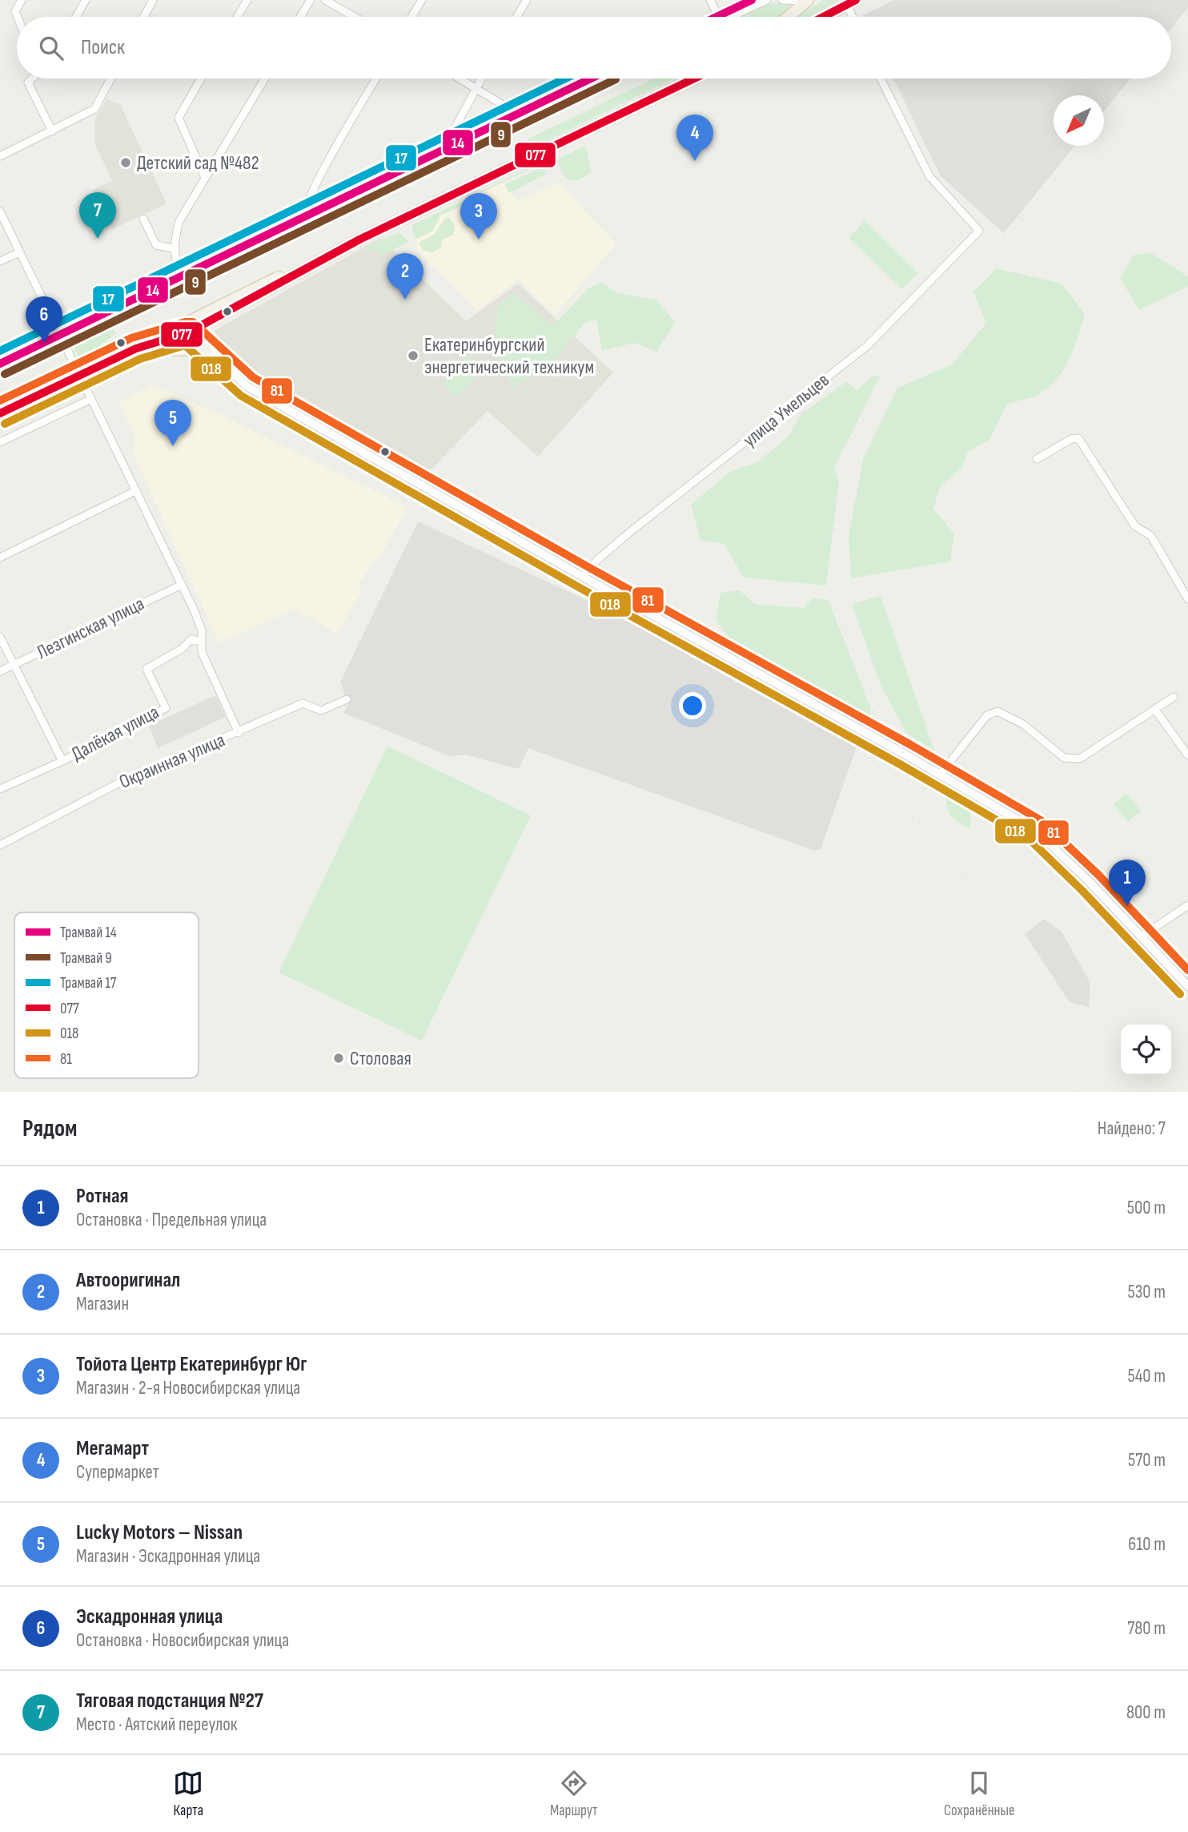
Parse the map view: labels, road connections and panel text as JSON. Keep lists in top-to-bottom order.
{
  "streets": {
    "street": [
      "улица Умельцев",
      "Лезгинская улица",
      "Далёкая улица",
      "Окраинная улица"
    ]
  },
  "places": ["Детский сад №482", "Екатеринбургский энергетический техникум", "Столовая"],
  "lines": [
    "tram line 14",
    "transit line 077",
    "tram line 17",
    "tram line 9",
    "transit line 81",
    "transit line 018"
  ],
  "legend": [
    "Трамвай 14",
    "Трамвай 9",
    "Трамвай 17",
    "077",
    "018",
    "81"
  ],
  "north": "bottom left",
  "page": {
    "search": "Поиск",
    "pins": [
      "4",
      "7",
      "3",
      "2",
      "6",
      "5",
      "1"
    ],
    "heading": ["Рядом", "Найдено: 7"],
    "list": [
      {
        "mark": "1",
        "name": "Ротная",
        "note": "Остановка · Предельная улица",
        "value": "500 m"
      },
      {
        "mark": "2",
        "name": "Автооригинал",
        "note": "Магазин",
        "value": "530 m"
      },
      {
        "mark": "3",
        "name": "Тойота Центр Екатеринбург Юг",
        "note": "Магазин · 2-я Новосибирская улица",
        "value": "540 m"
      },
      {
        "mark": "4",
        "name": "Мегамарт",
        "note": "Супермаркет",
        "value": "570 m"
      },
      {
        "mark": "5",
        "name": "Lucky Motors – Nissan",
        "note": "Магазин · Эскадронная улица",
        "value": "610 m"
      },
      {
        "mark": "6",
        "name": "Эскадронная улица",
        "note": "Остановка · Новосибирская улица",
        "value": "780 m"
      },
      {
        "mark": "7",
        "name": "Тяговая подстанция №27",
        "note": "Место · Аятский переулок",
        "value": "800 m"
      }
    ],
    "nav": ["Карта", "Маршрут", "Сохранённые"]
  }
}
